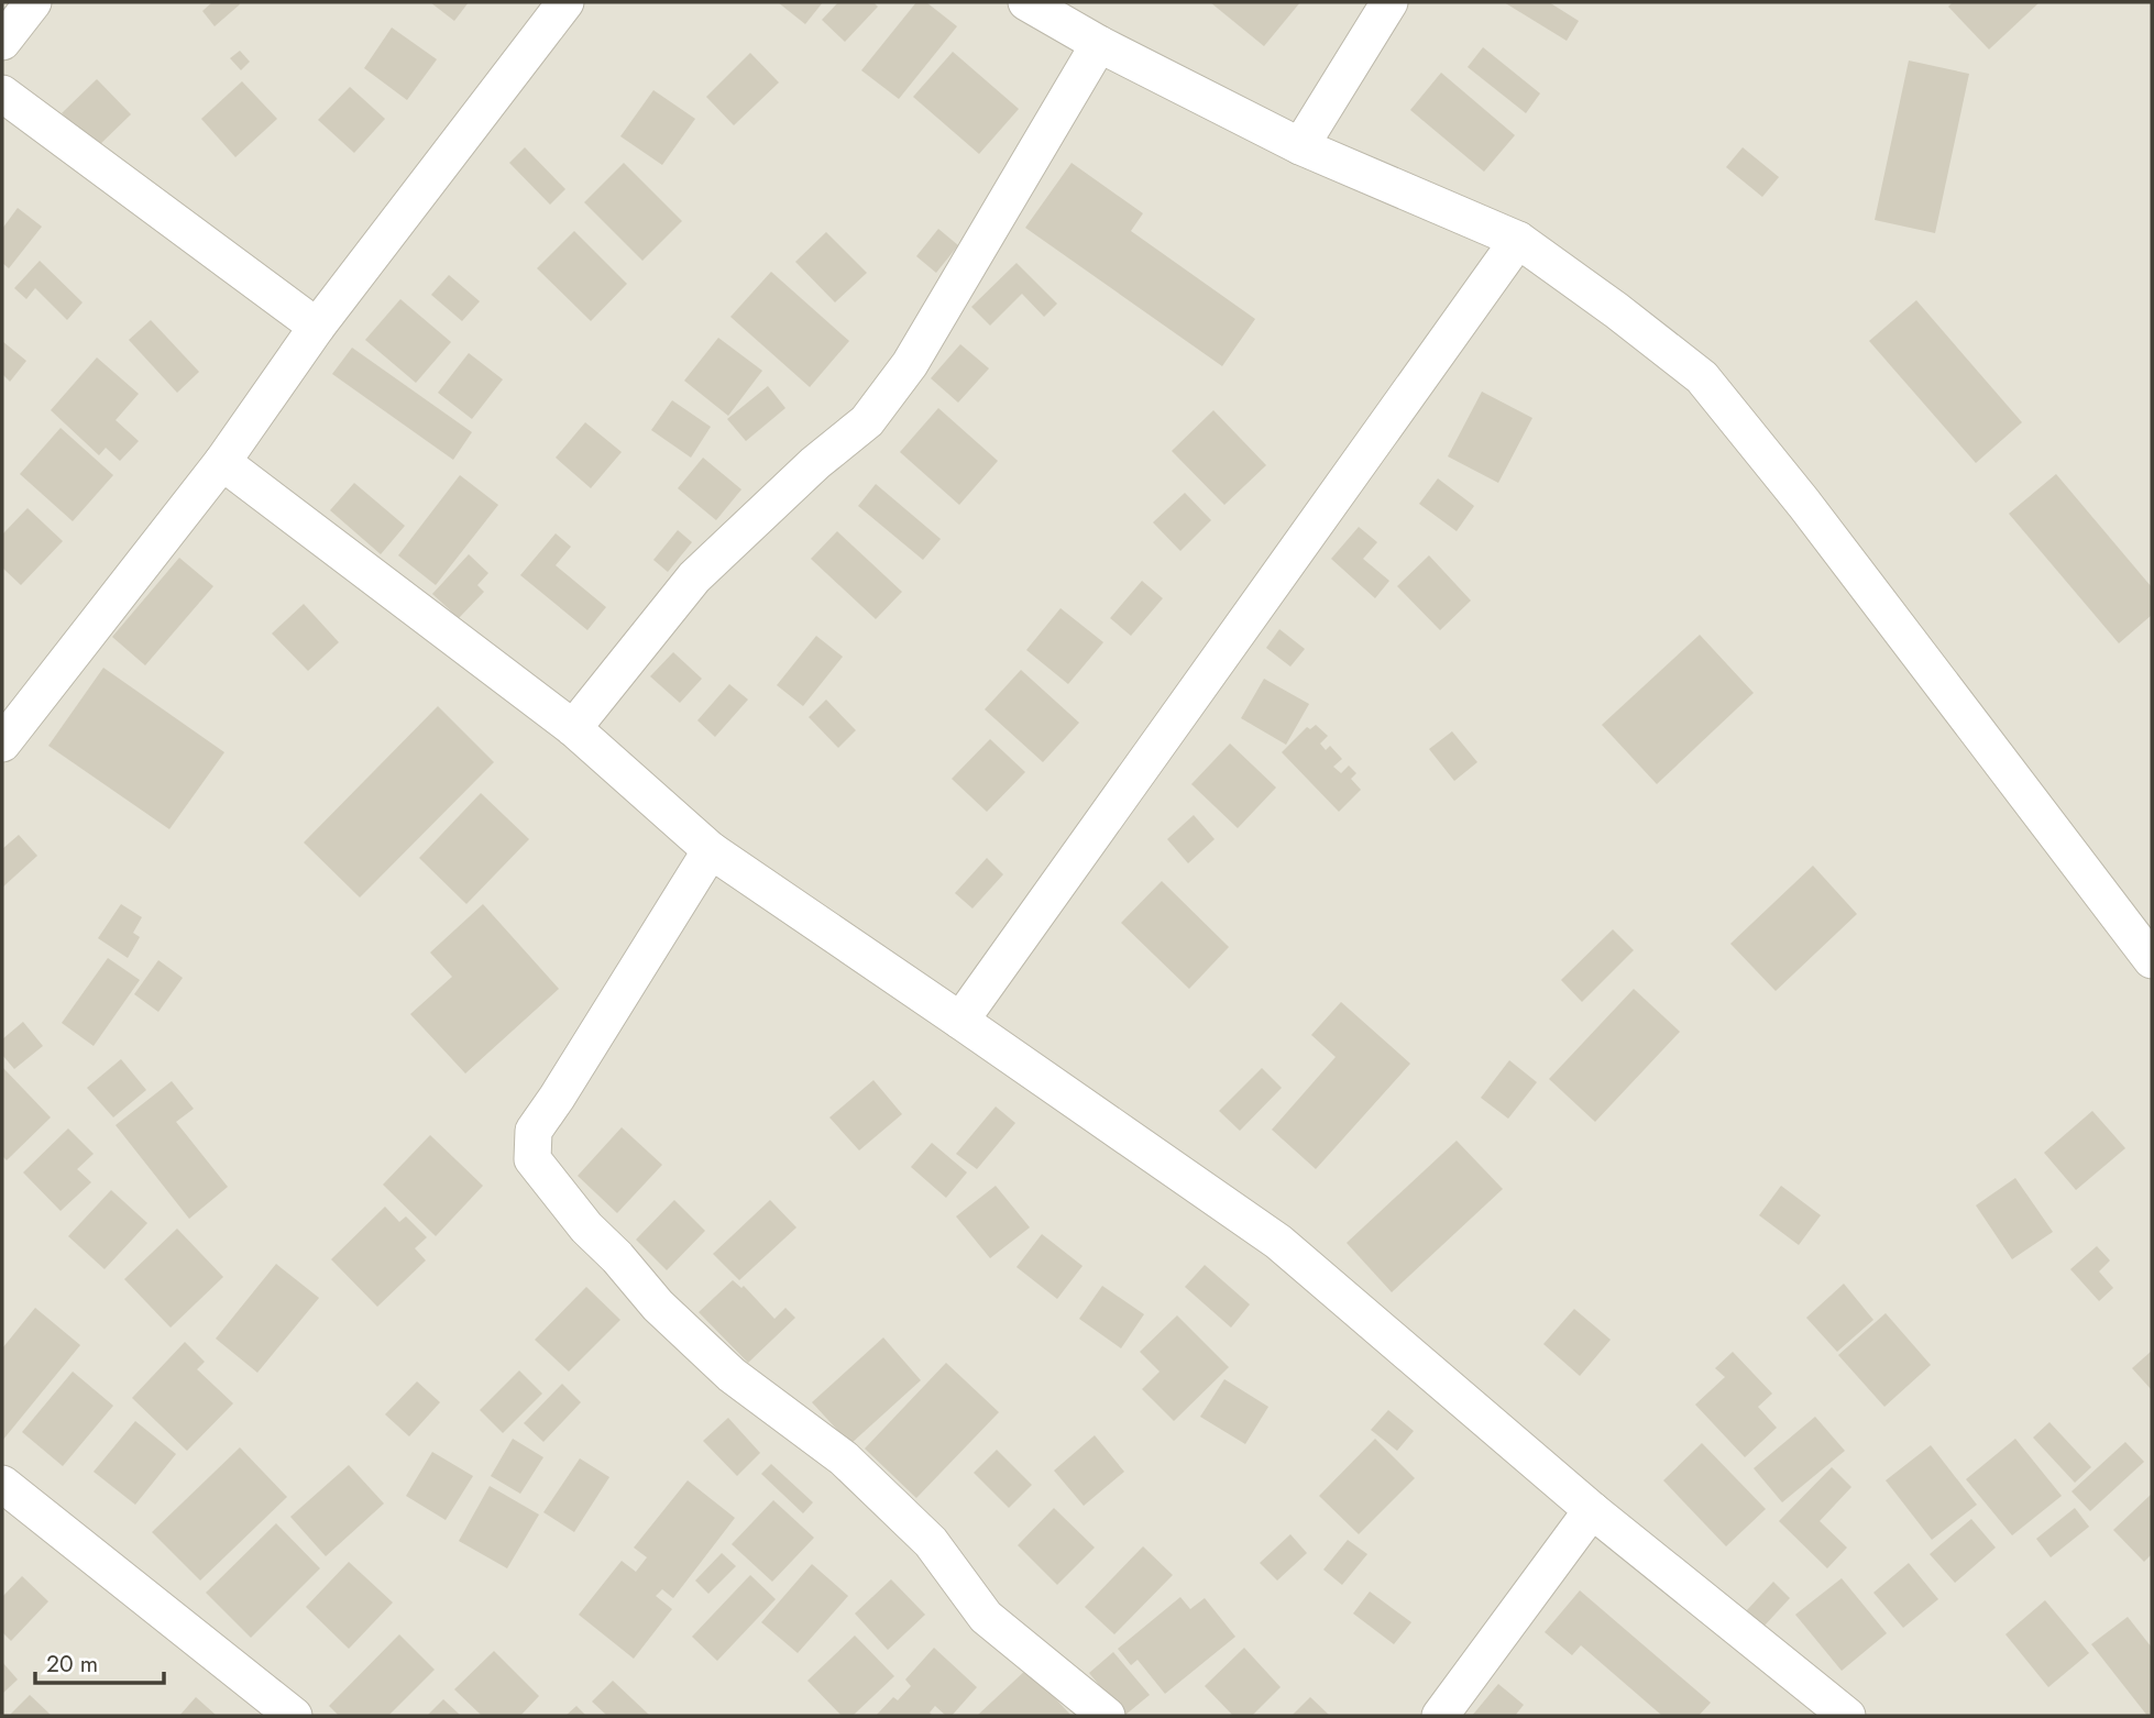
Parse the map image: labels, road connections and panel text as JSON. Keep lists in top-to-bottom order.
{
  "scale_bar": "20 m"
}
